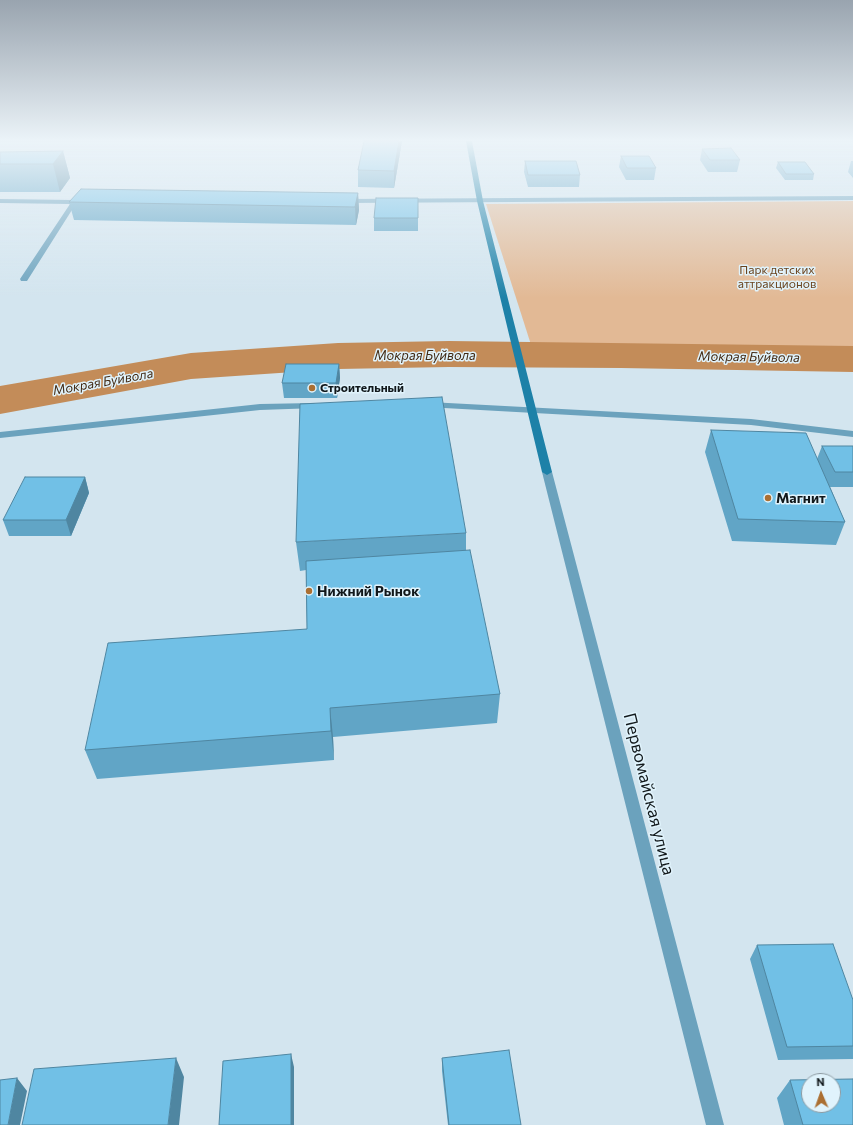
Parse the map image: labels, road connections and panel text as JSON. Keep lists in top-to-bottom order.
{
  "streets": {
    "street": ["Первомайская улица"]
  },
  "water": ["Мокрая Буйвола"],
  "parks": ["Парк детских аттракционов"],
  "places": ["Строительный", "Магнит", "Нижний Рынок"],
  "north": "top"
}
